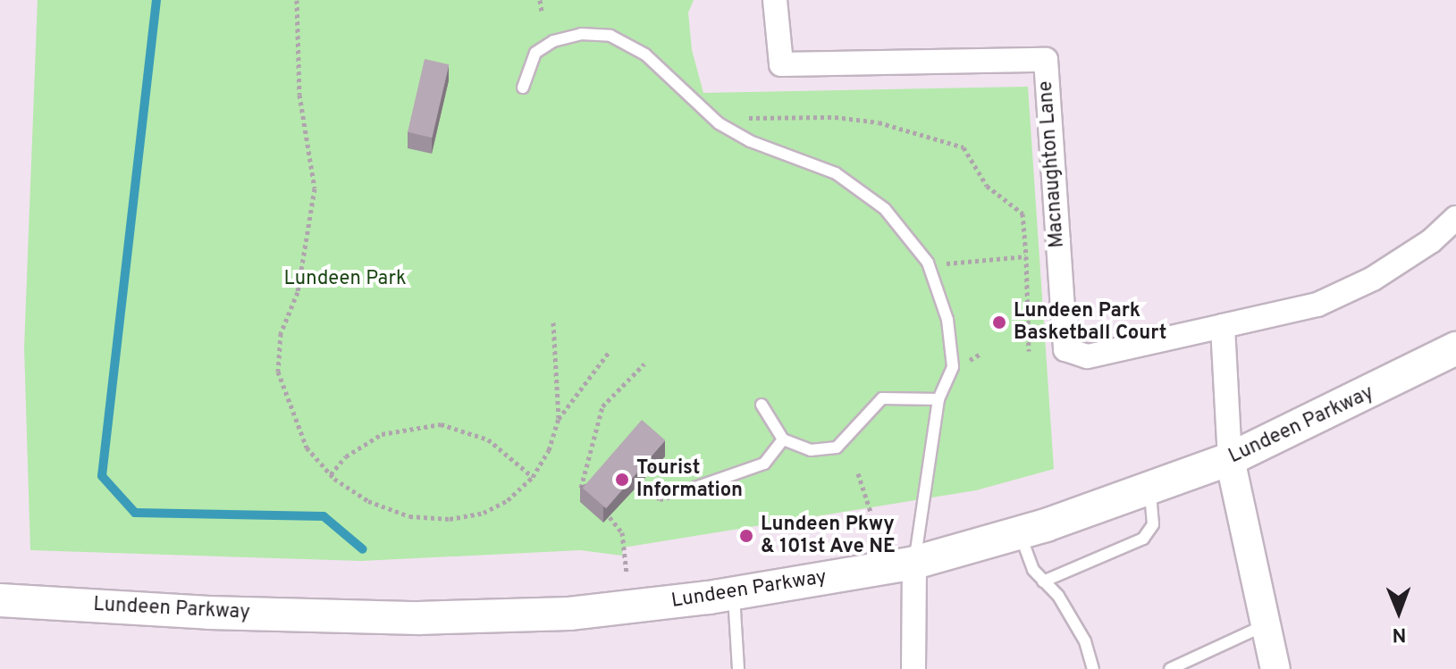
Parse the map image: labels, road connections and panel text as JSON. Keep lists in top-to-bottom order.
{
  "streets": {
    "main road": ["Lundeen Parkway"],
    "street": ["Macnaughton Lane"]
  },
  "parks": ["Lundeen Park"],
  "places": ["Lundeen Park Basketball Court", "Tourist Information", "Lundeen Pkwy & 101st Ave NE"],
  "north": "bottom"
}
